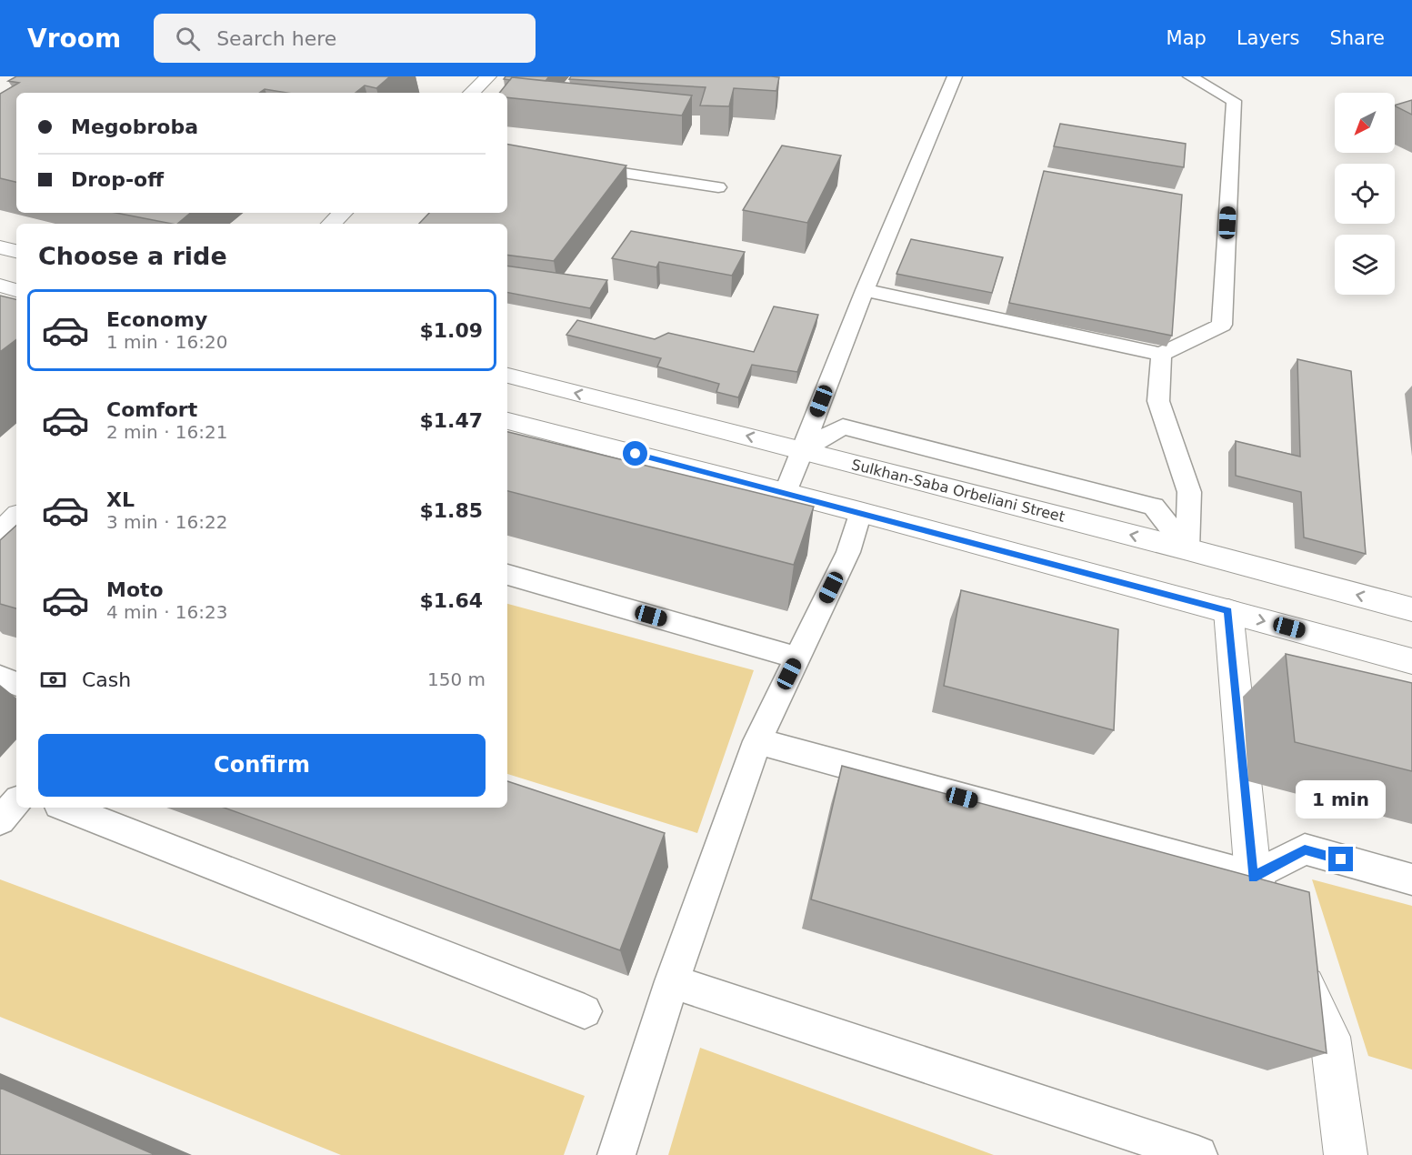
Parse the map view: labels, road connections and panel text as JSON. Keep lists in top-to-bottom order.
{
  "streets": {
    "street": ["Sulkhan-Saba Orbeliani Street"]
  },
  "north": "bottom left",
  "page": {
    "header": "Vroom",
    "search": "Search here",
    "nav": ["Map", "Layers", "Share"],
    "banner": ["Megobroba", "Drop-off"],
    "heading": "Choose a ride",
    "list": [
      {
        "name": "Economy",
        "note": "1 min · 16:20",
        "value": "$1.09"
      },
      {
        "name": "Comfort",
        "note": "2 min · 16:21",
        "value": "$1.47"
      },
      {
        "name": "XL",
        "note": "3 min · 16:22",
        "value": "$1.85"
      },
      {
        "name": "Moto",
        "note": "4 min · 16:23",
        "value": "$1.64"
      }
    ],
    "pay": ["Cash", "150 m"],
    "buttons": "Confirm",
    "bubble": "1 min"
  }
}
